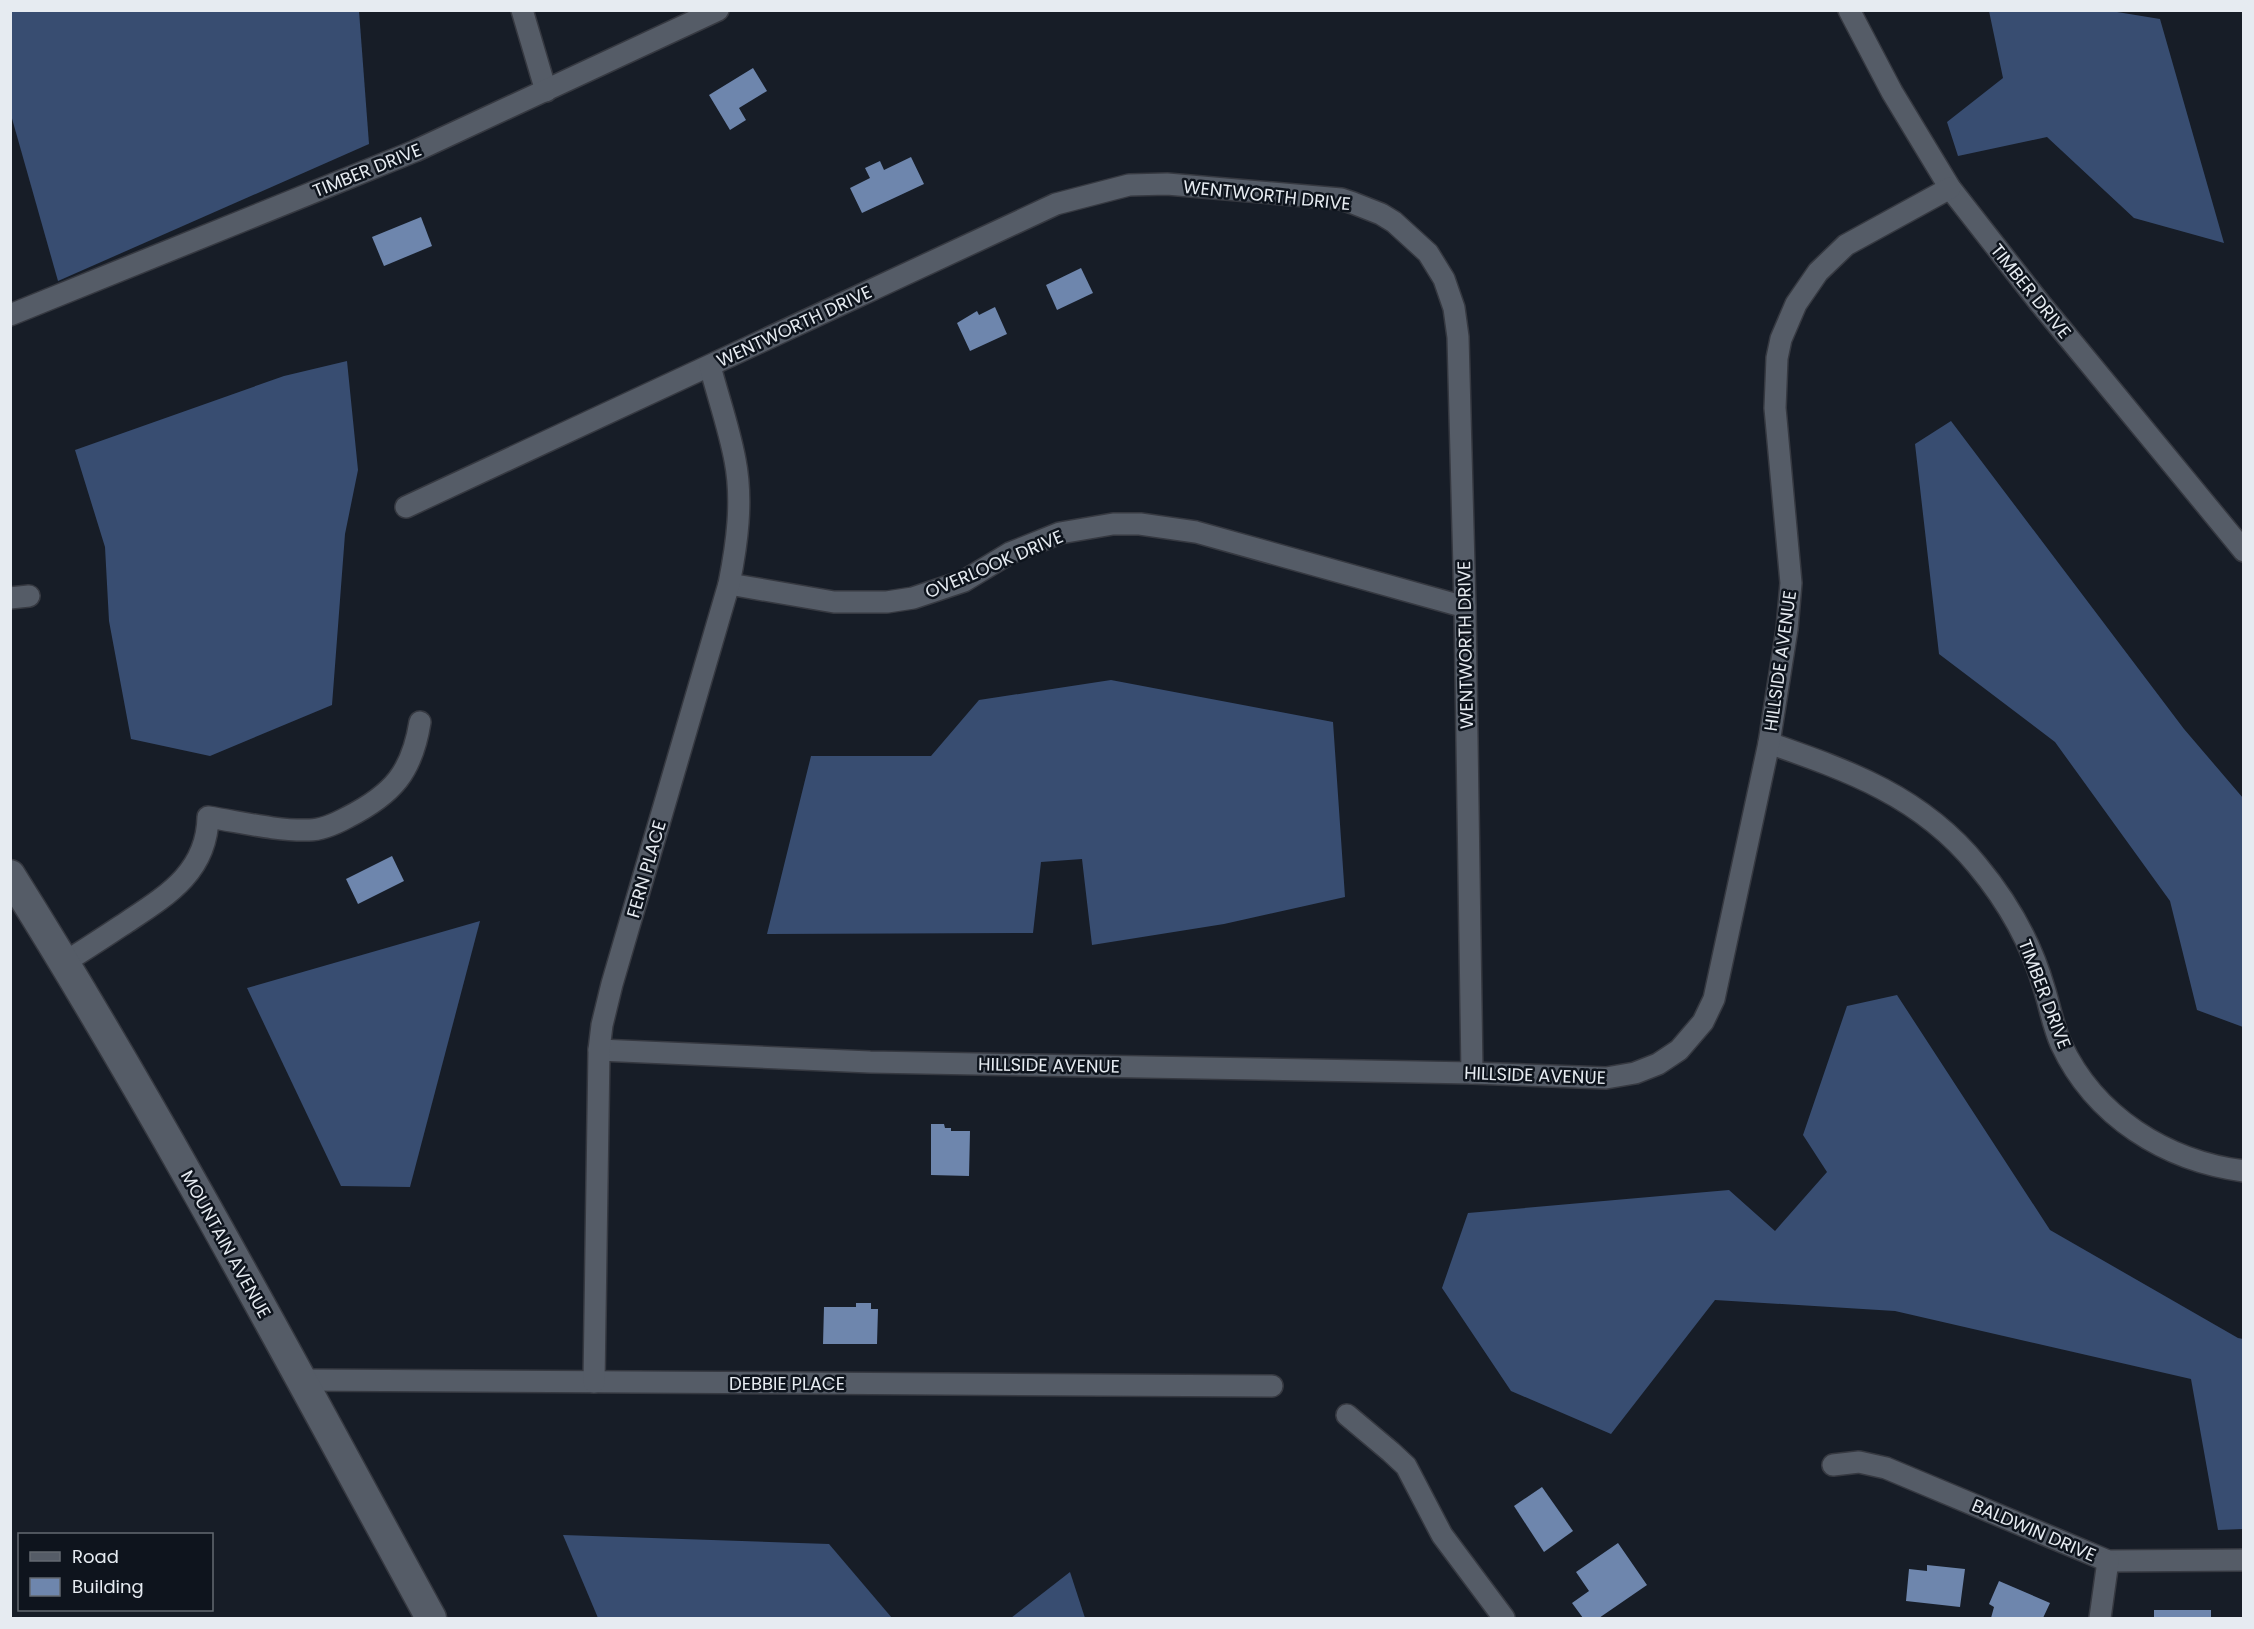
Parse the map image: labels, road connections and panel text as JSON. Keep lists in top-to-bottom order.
{
  "streets": {
    "main road": ["MOUNTAIN AVENUE"],
    "street": [
      "TIMBER DRIVE",
      "WENTWORTH DRIVE",
      "OVERLOOK DRIVE",
      "HILLSIDE AVENUE",
      "FERN PLACE",
      "DEBBIE PLACE",
      "BALDWIN DRIVE"
    ]
  },
  "crossings": [
    ["TIMBER DRIVE", "HILLSIDE AVENUE"],
    ["WENTWORTH DRIVE", "OVERLOOK DRIVE"],
    ["WENTWORTH DRIVE", "HILLSIDE AVENUE"],
    ["WENTWORTH DRIVE", "FERN PLACE"],
    ["OVERLOOK DRIVE", "FERN PLACE"],
    ["HILLSIDE AVENUE", "FERN PLACE"],
    ["FERN PLACE", "DEBBIE PLACE"],
    ["MOUNTAIN AVENUE", "DEBBIE PLACE"]
  ],
  "legend": ["Road", "Building"]
}
